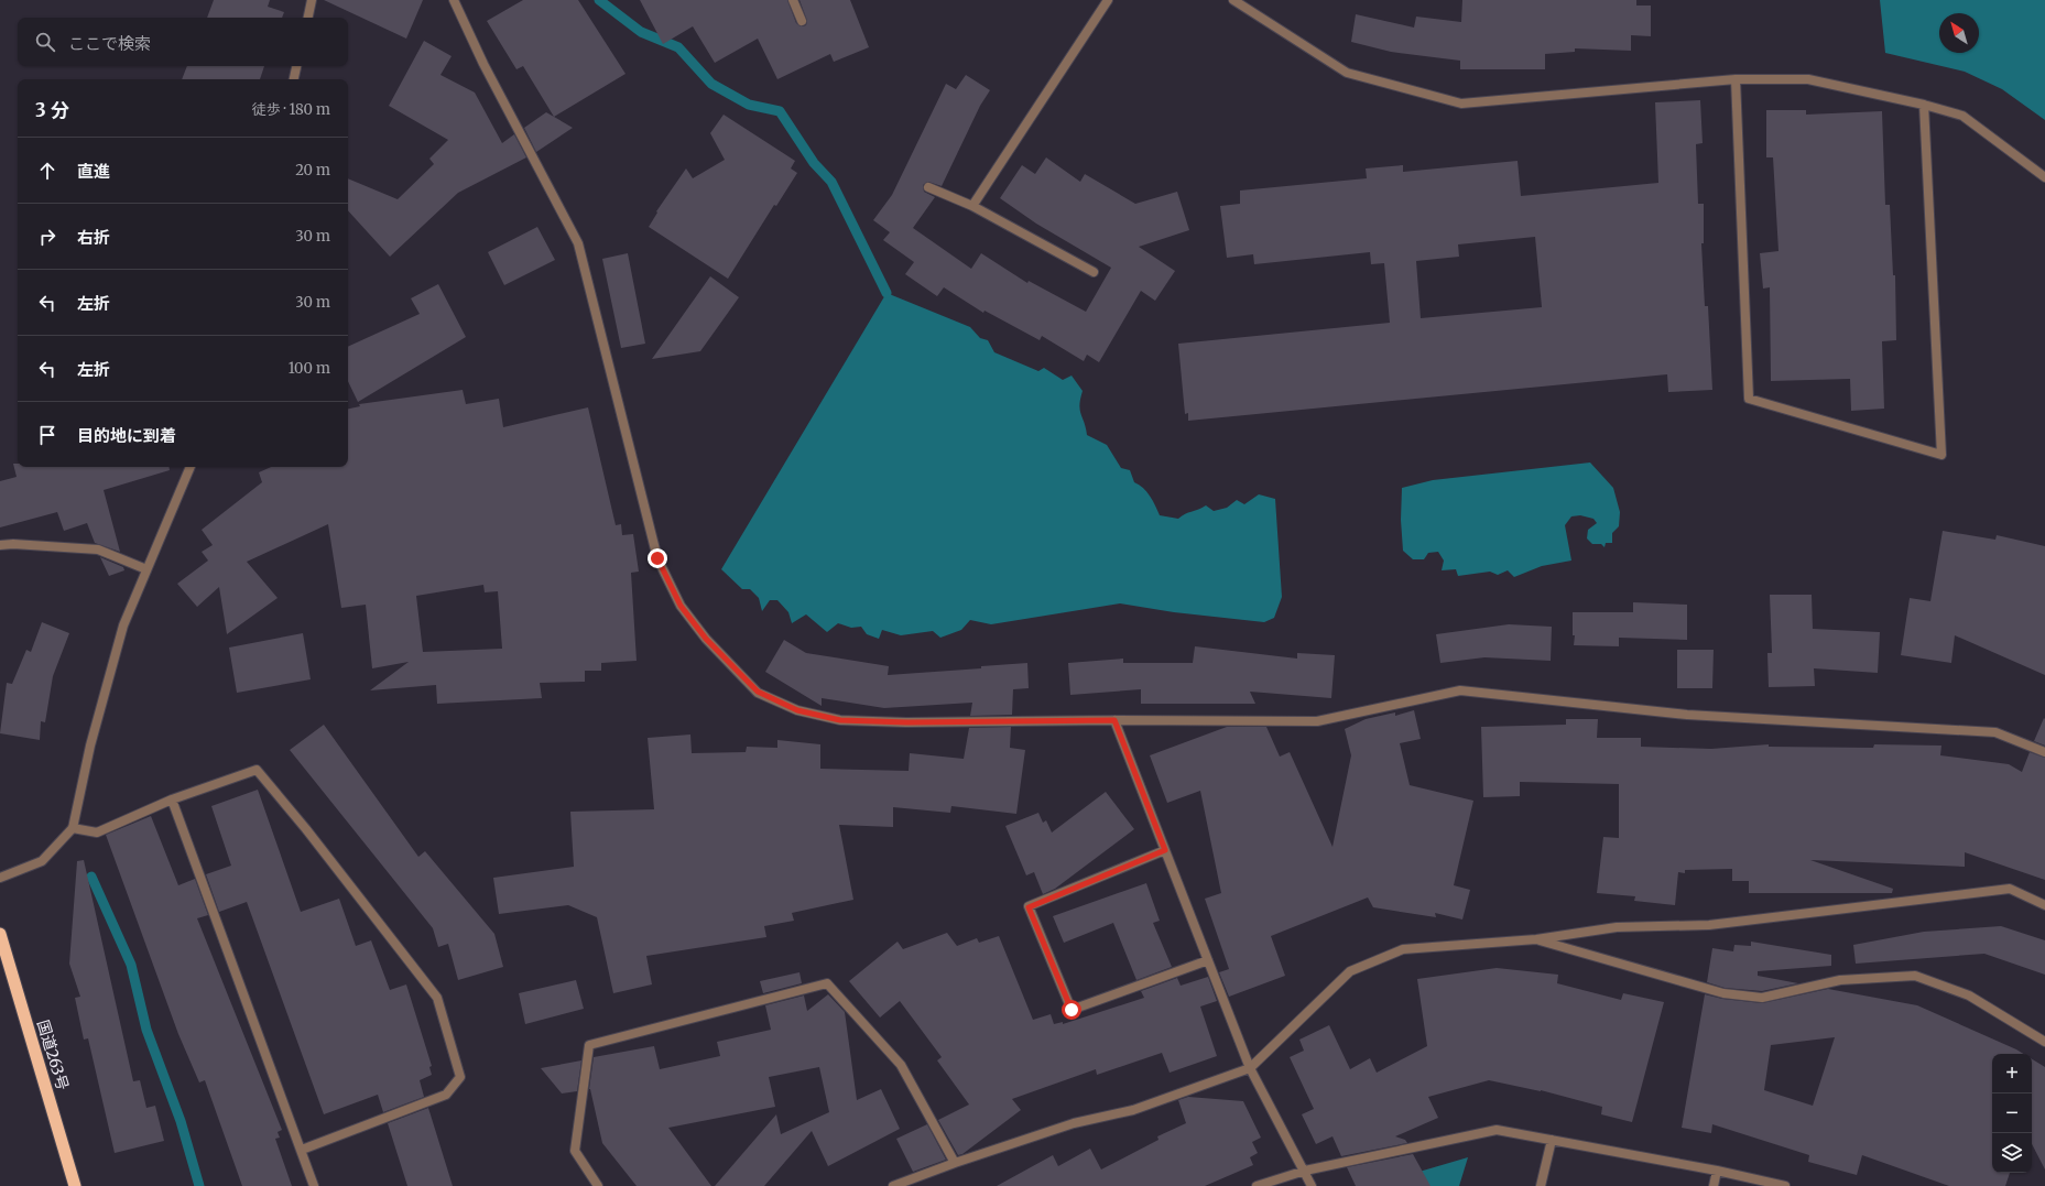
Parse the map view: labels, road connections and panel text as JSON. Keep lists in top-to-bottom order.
{
  "streets": {
    "highway": ["国道263号"]
  },
  "north": "top left",
  "page": {
    "search": "ここで検索",
    "heading": ["3 分", "徒歩 · 180 m"],
    "list": [
      ["直進", "20 m"],
      ["右折", "30 m"],
      ["左折", "30 m"],
      ["左折", "100 m"],
      "目的地に到着"
    ],
    "map_buttons": ["+", "−"]
  }
}
